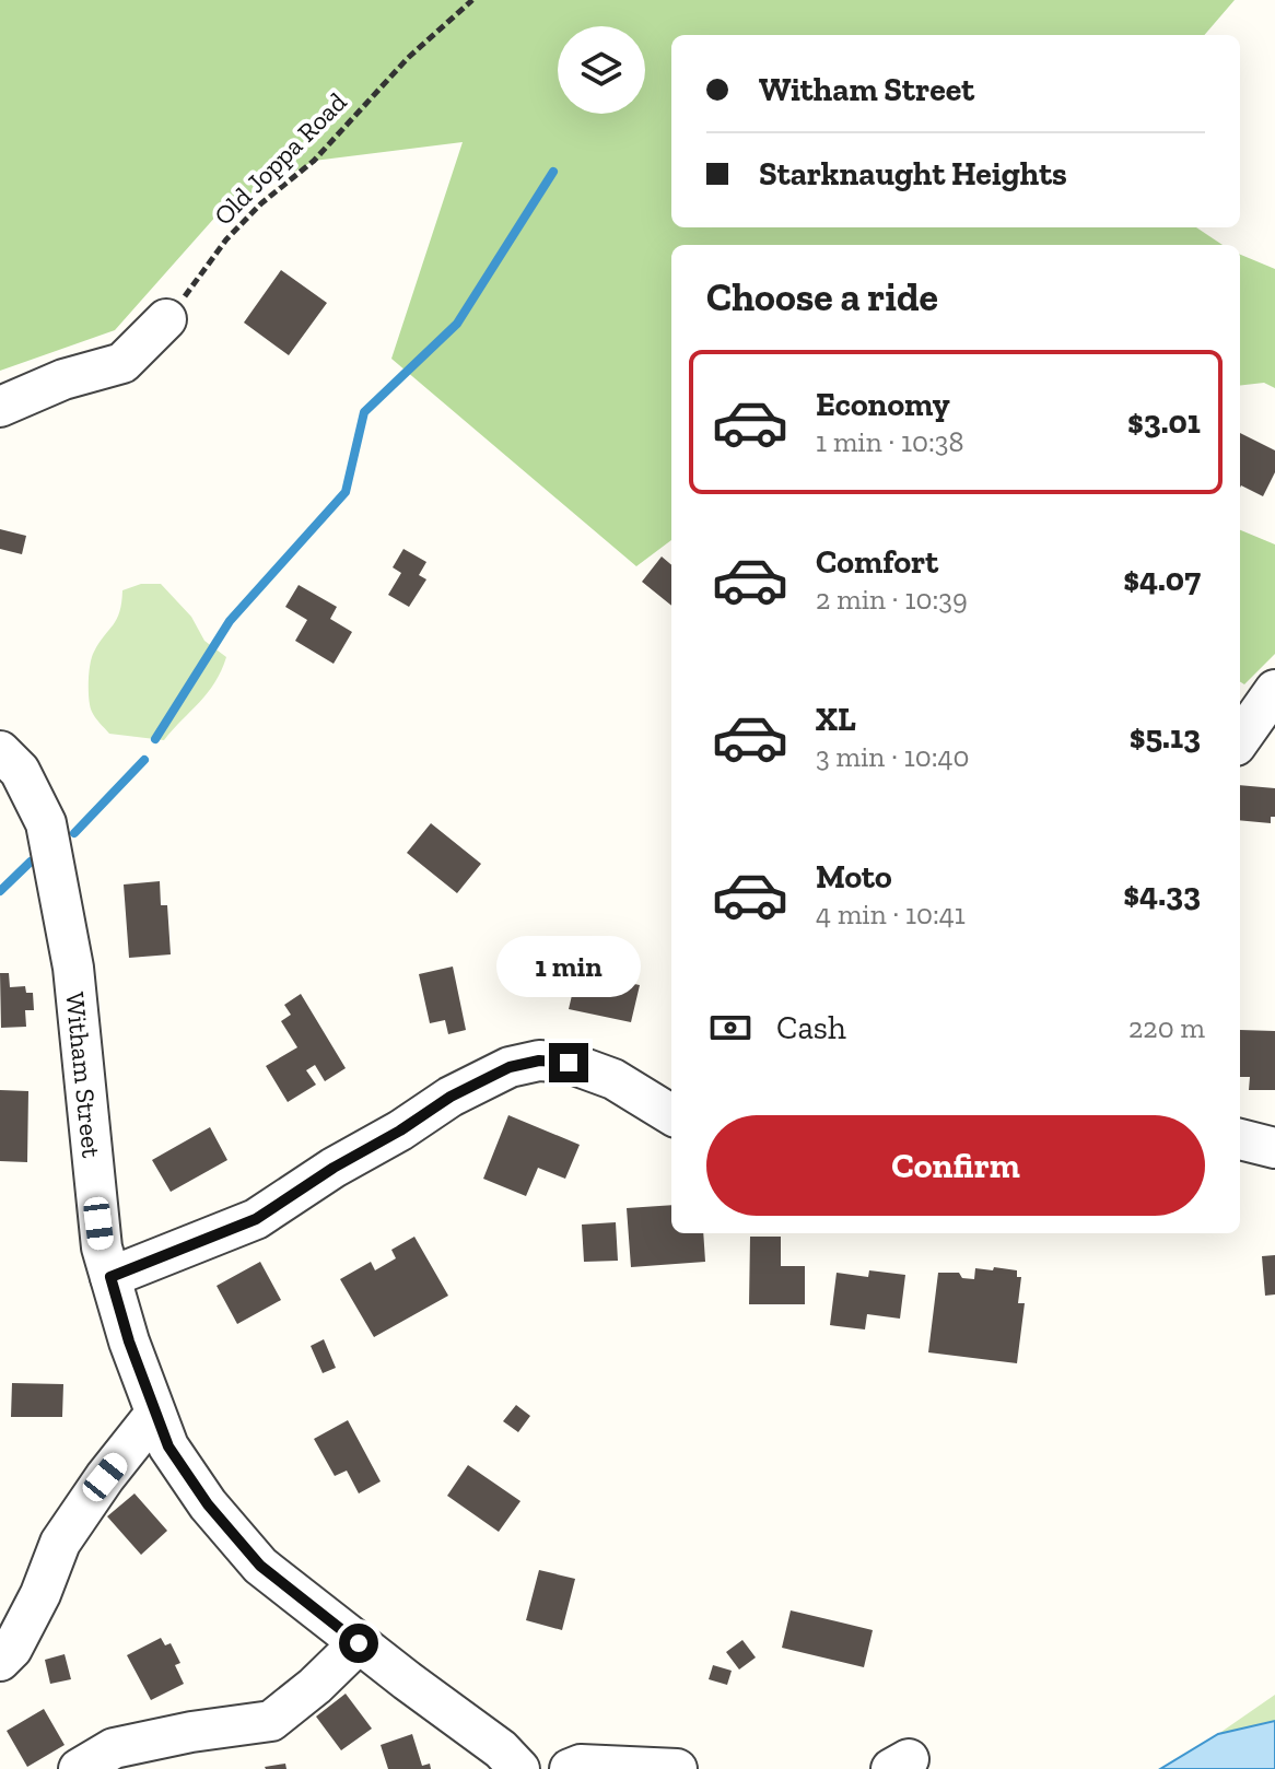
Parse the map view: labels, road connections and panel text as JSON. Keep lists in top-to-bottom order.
{
  "streets": {
    "street": ["Witham Street"],
    "path": ["Old Joppa Road"]
  },
  "page": {
    "banner": ["Witham Street", "Starknaught Heights"],
    "heading": "Choose a ride",
    "list": [
      {
        "name": "Economy",
        "note": "1 min · 10:38",
        "value": "$3.01"
      },
      {
        "name": "Comfort",
        "note": "2 min · 10:39",
        "value": "$4.07"
      },
      {
        "name": "XL",
        "note": "3 min · 10:40",
        "value": "$5.13"
      },
      {
        "name": "Moto",
        "note": "4 min · 10:41",
        "value": "$4.33"
      }
    ],
    "bubble": "1 min",
    "pay": ["Cash", "220 m"],
    "buttons": "Confirm"
  }
}
